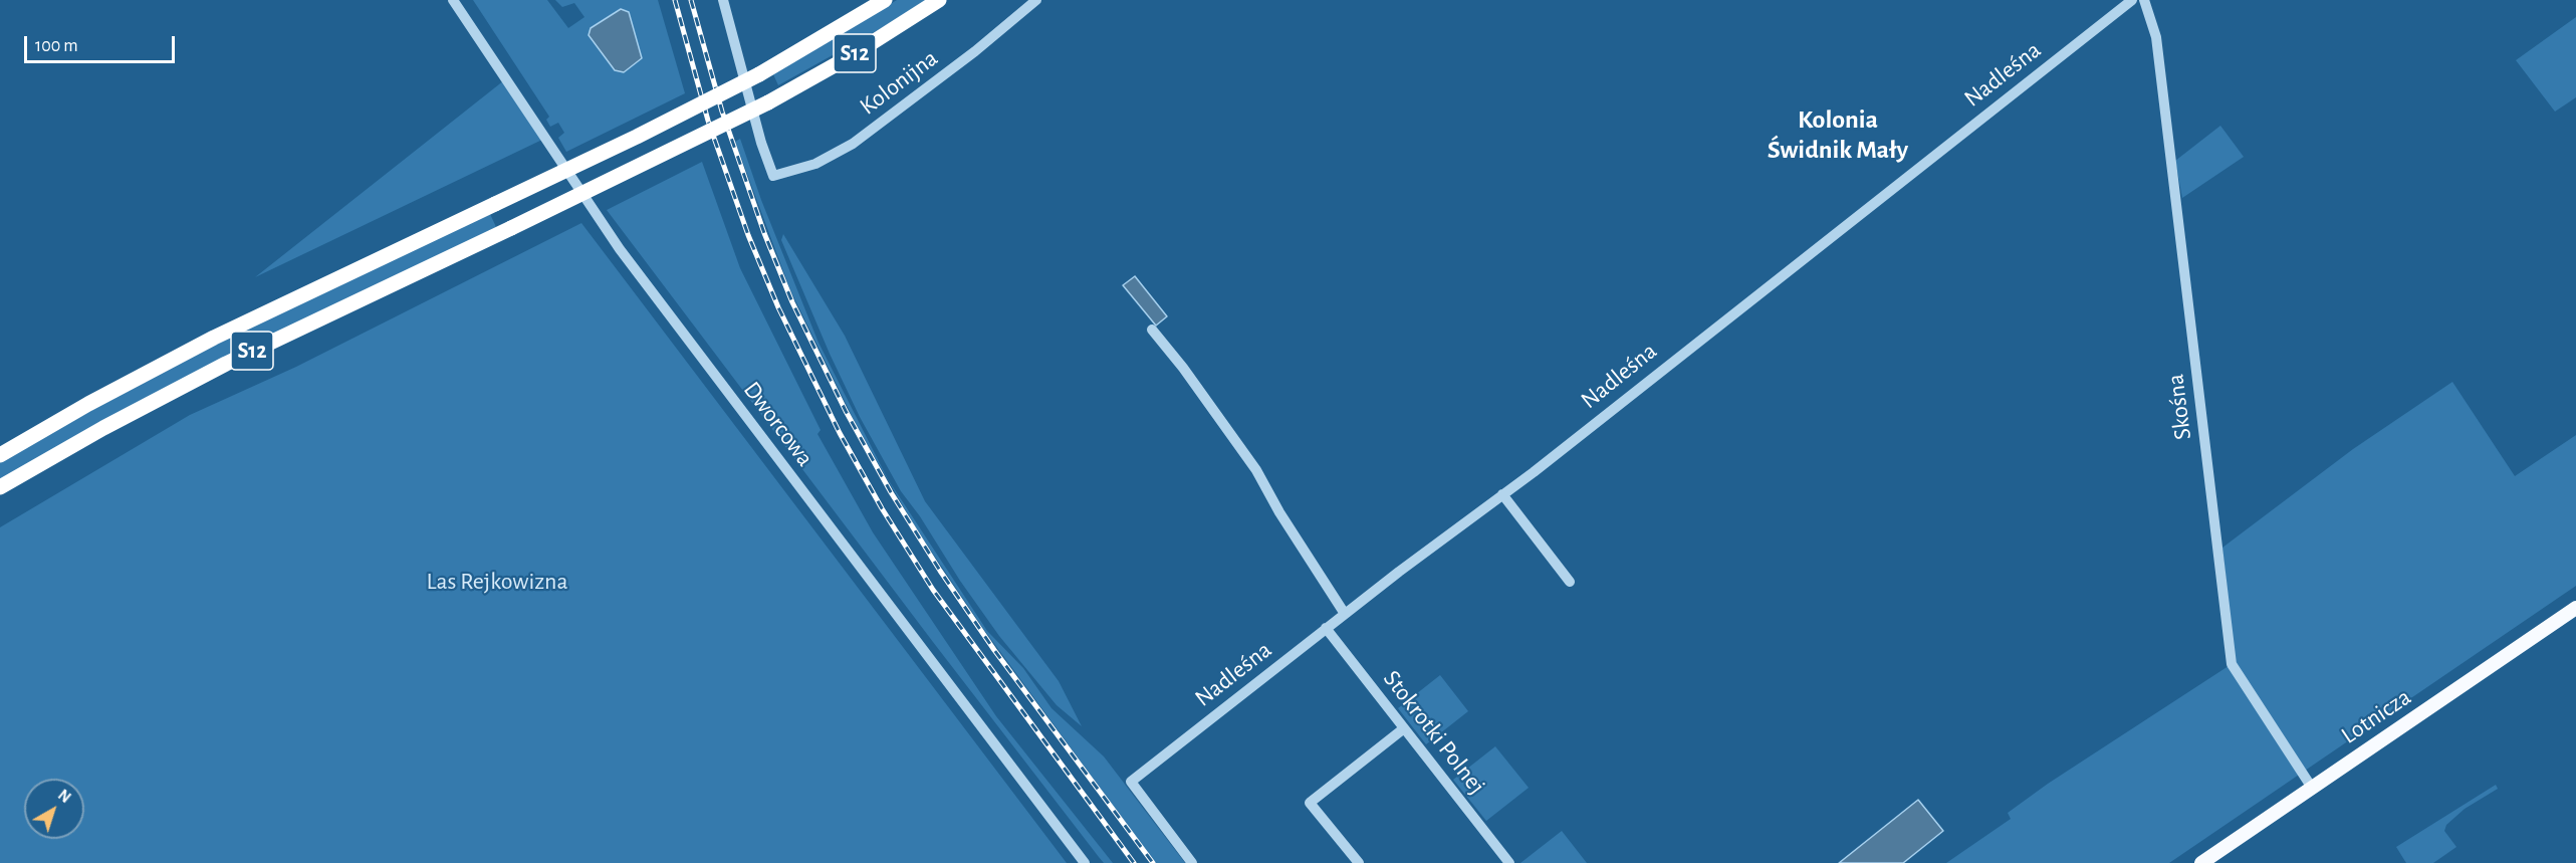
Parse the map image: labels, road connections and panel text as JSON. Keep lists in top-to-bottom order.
{
  "streets": {
    "highway": ["S12"],
    "main road": ["Lotnicza"],
    "street": [
      "Nadleśna",
      "Kolonijna",
      "Skośna",
      "Dworcowa",
      "Stokrotki Polnej"
    ]
  },
  "crossings": [
    ["Nadleśna", "Stokrotki Polnej"],
    ["Skośna", "Lotnicza"]
  ],
  "districts": ["Kolonia Świdnik Mały"],
  "parks": ["Las Rejkowizna"],
  "scale_bar": "100 m",
  "north": "top right"
}
